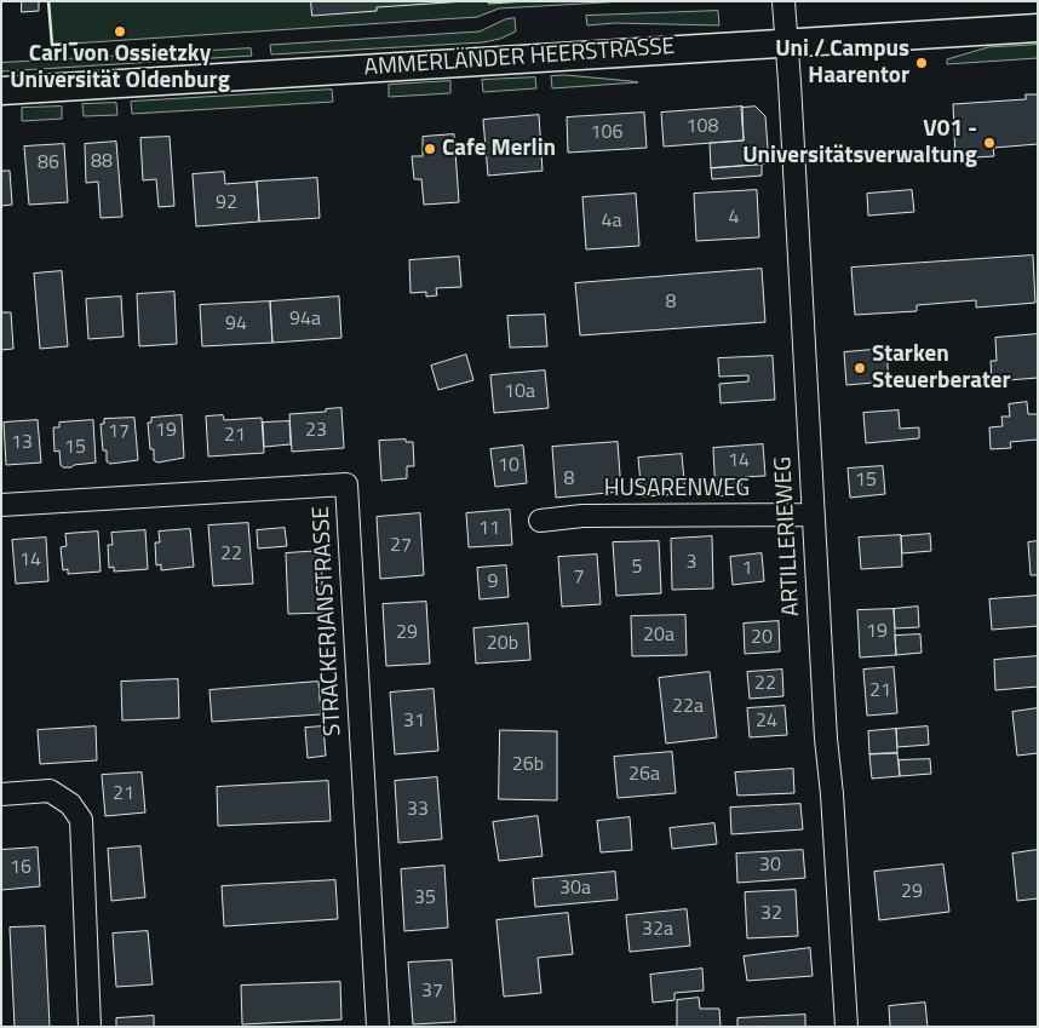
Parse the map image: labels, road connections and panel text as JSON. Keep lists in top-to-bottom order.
{
  "streets": {
    "street": [
      "AMMERLÄNDER HEERSTRASSE",
      "HUSARENWEG",
      "ARTILLERIEWEG",
      "STRACKERJANSTRASSE"
    ]
  },
  "crossings": [
    ["AMMERLÄNDER HEERSTRASSE", "ARTILLERIEWEG"],
    ["HUSARENWEG", "ARTILLERIEWEG"]
  ],
  "places": [
    "Carl von Ossietzky Universität Oldenburg",
    "Uni / Campus Haarentor",
    "V01 - Universitätsverwaltung",
    "Cafe Merlin",
    "Starken Steuerberater"
  ],
  "house_numbers": [
    "108",
    "106",
    "88",
    "86",
    "92",
    "4",
    "4a",
    "8",
    "94a",
    "94",
    "10a",
    "19",
    "23",
    "17",
    "21",
    "13",
    "15",
    "14",
    "10",
    "8",
    "15",
    "11",
    "27",
    "22",
    "14",
    "3",
    "5",
    "1",
    "7",
    "9",
    "19",
    "29",
    "20a",
    "20",
    "20b",
    "22",
    "21",
    "22a",
    "31",
    "24",
    "26b",
    "26a",
    "21",
    "33",
    "30",
    "16",
    "30a",
    "29",
    "35",
    "32",
    "32a",
    "37"
  ]
}
